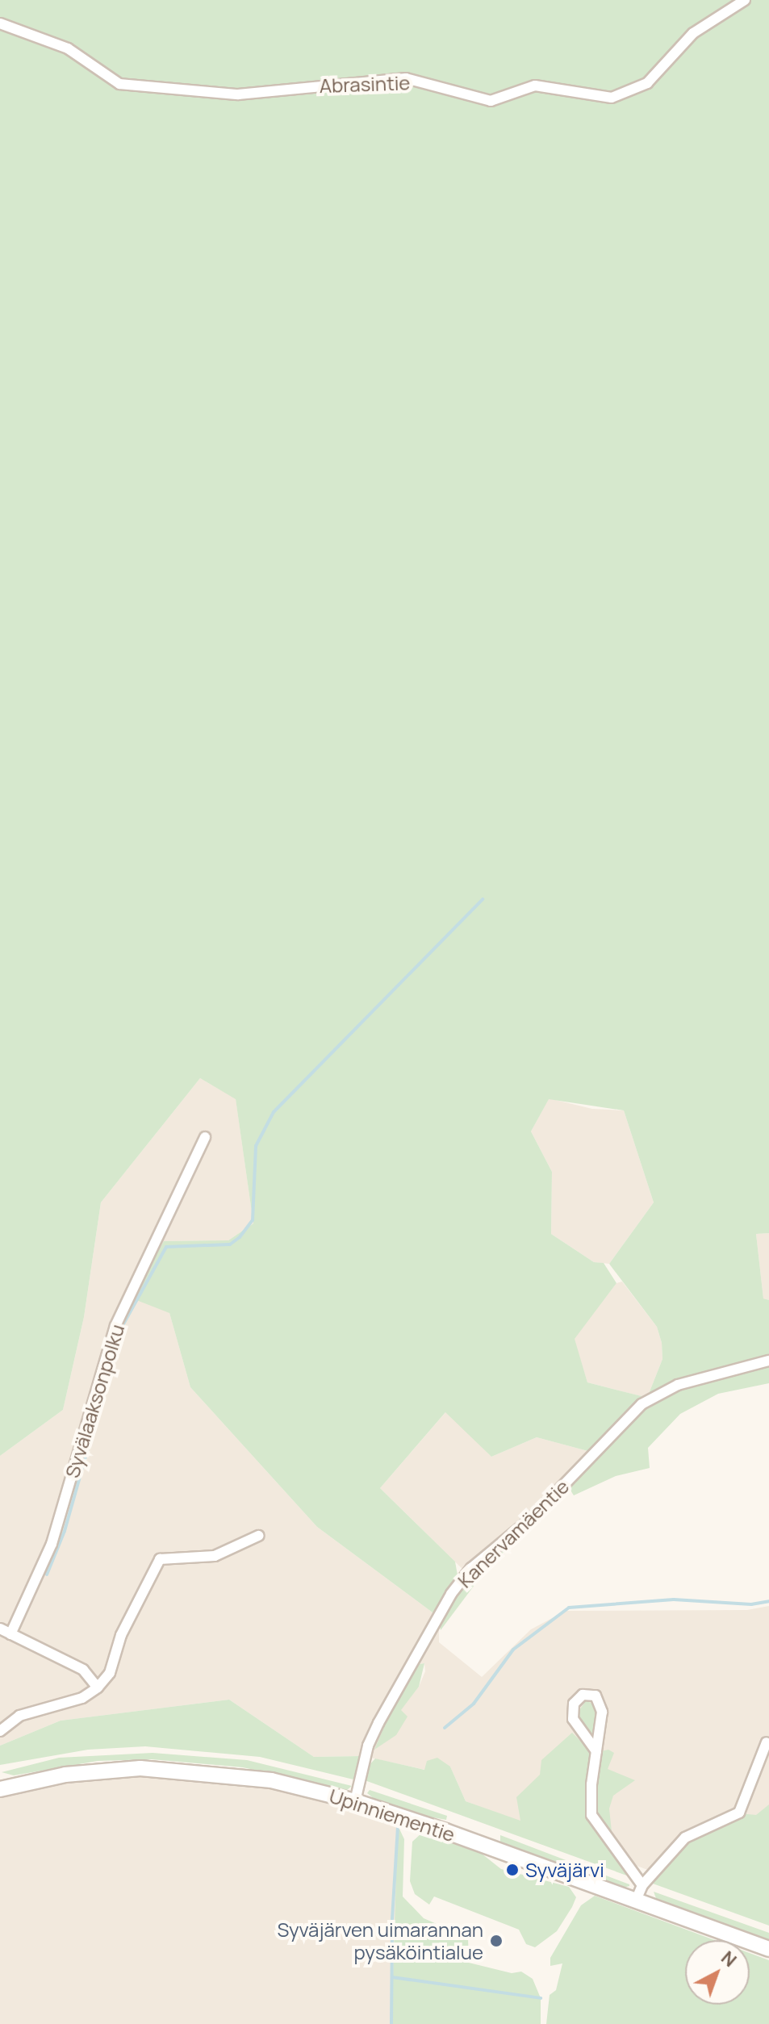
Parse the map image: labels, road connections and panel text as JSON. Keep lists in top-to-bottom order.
{
  "streets": {
    "main road": ["Upinniementie"],
    "street": ["Abrasintie", "Syvälaaksonpolku", "Kanervamäentie"]
  },
  "crossings": [
    ["Kanervamäentie", "Upinniementie"]
  ],
  "places": ["Syväjärvi", "Syväjärven uimarannan pysäköintialue"],
  "north": "top right"
}
